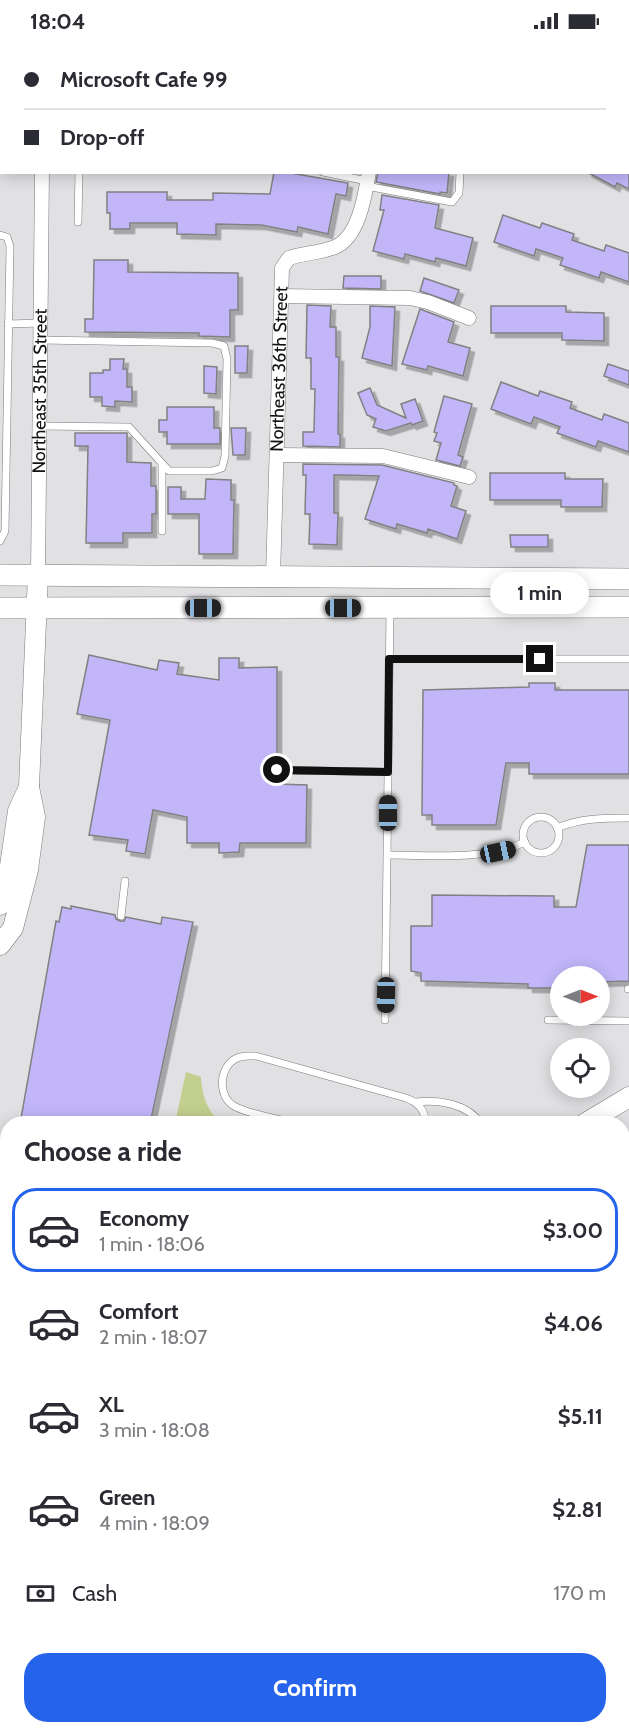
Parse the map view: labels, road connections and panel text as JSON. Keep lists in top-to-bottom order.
{
  "streets": {
    "street": ["Northeast 36th Street", "Northeast 35th Street"]
  },
  "north": "right",
  "page": {
    "status": "18:04",
    "banner": ["Microsoft Cafe 99", "Drop-off"],
    "bubble": "1 min",
    "heading": "Choose a ride",
    "list": [
      {
        "name": "Economy",
        "note": "1 min · 18:06",
        "value": "$3.00"
      },
      {
        "name": "Comfort",
        "note": "2 min · 18:07",
        "value": "$4.06"
      },
      {
        "name": "XL",
        "note": "3 min · 18:08",
        "value": "$5.11"
      },
      {
        "name": "Green",
        "note": "4 min · 18:09",
        "value": "$2.81"
      }
    ],
    "pay": ["Cash", "170 m"],
    "buttons": "Confirm"
  }
}
